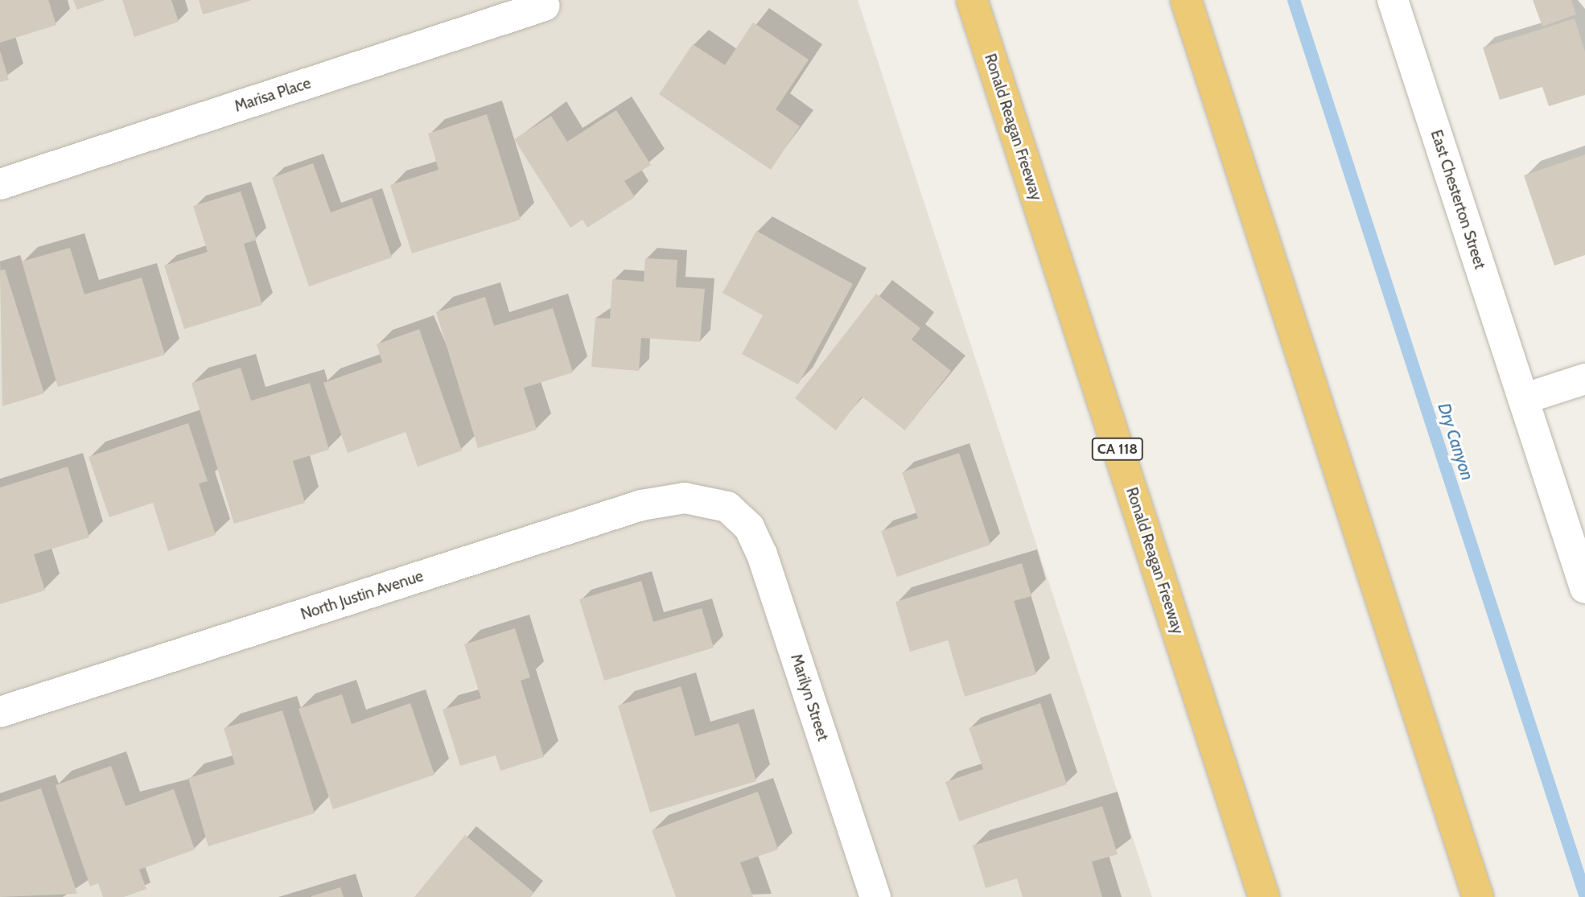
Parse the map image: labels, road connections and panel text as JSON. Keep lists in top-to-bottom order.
{
  "streets": {
    "highway": ["Ronald Reagan Freeway", "CA 118"],
    "street": [
      "Marisa Place",
      "East Chesterton Street",
      "North Justin Avenue",
      "Marilyn Street"
    ]
  },
  "crossings": [
    ["North Justin Avenue", "Marilyn Street"]
  ],
  "water": ["Dry Canyon"]
}
